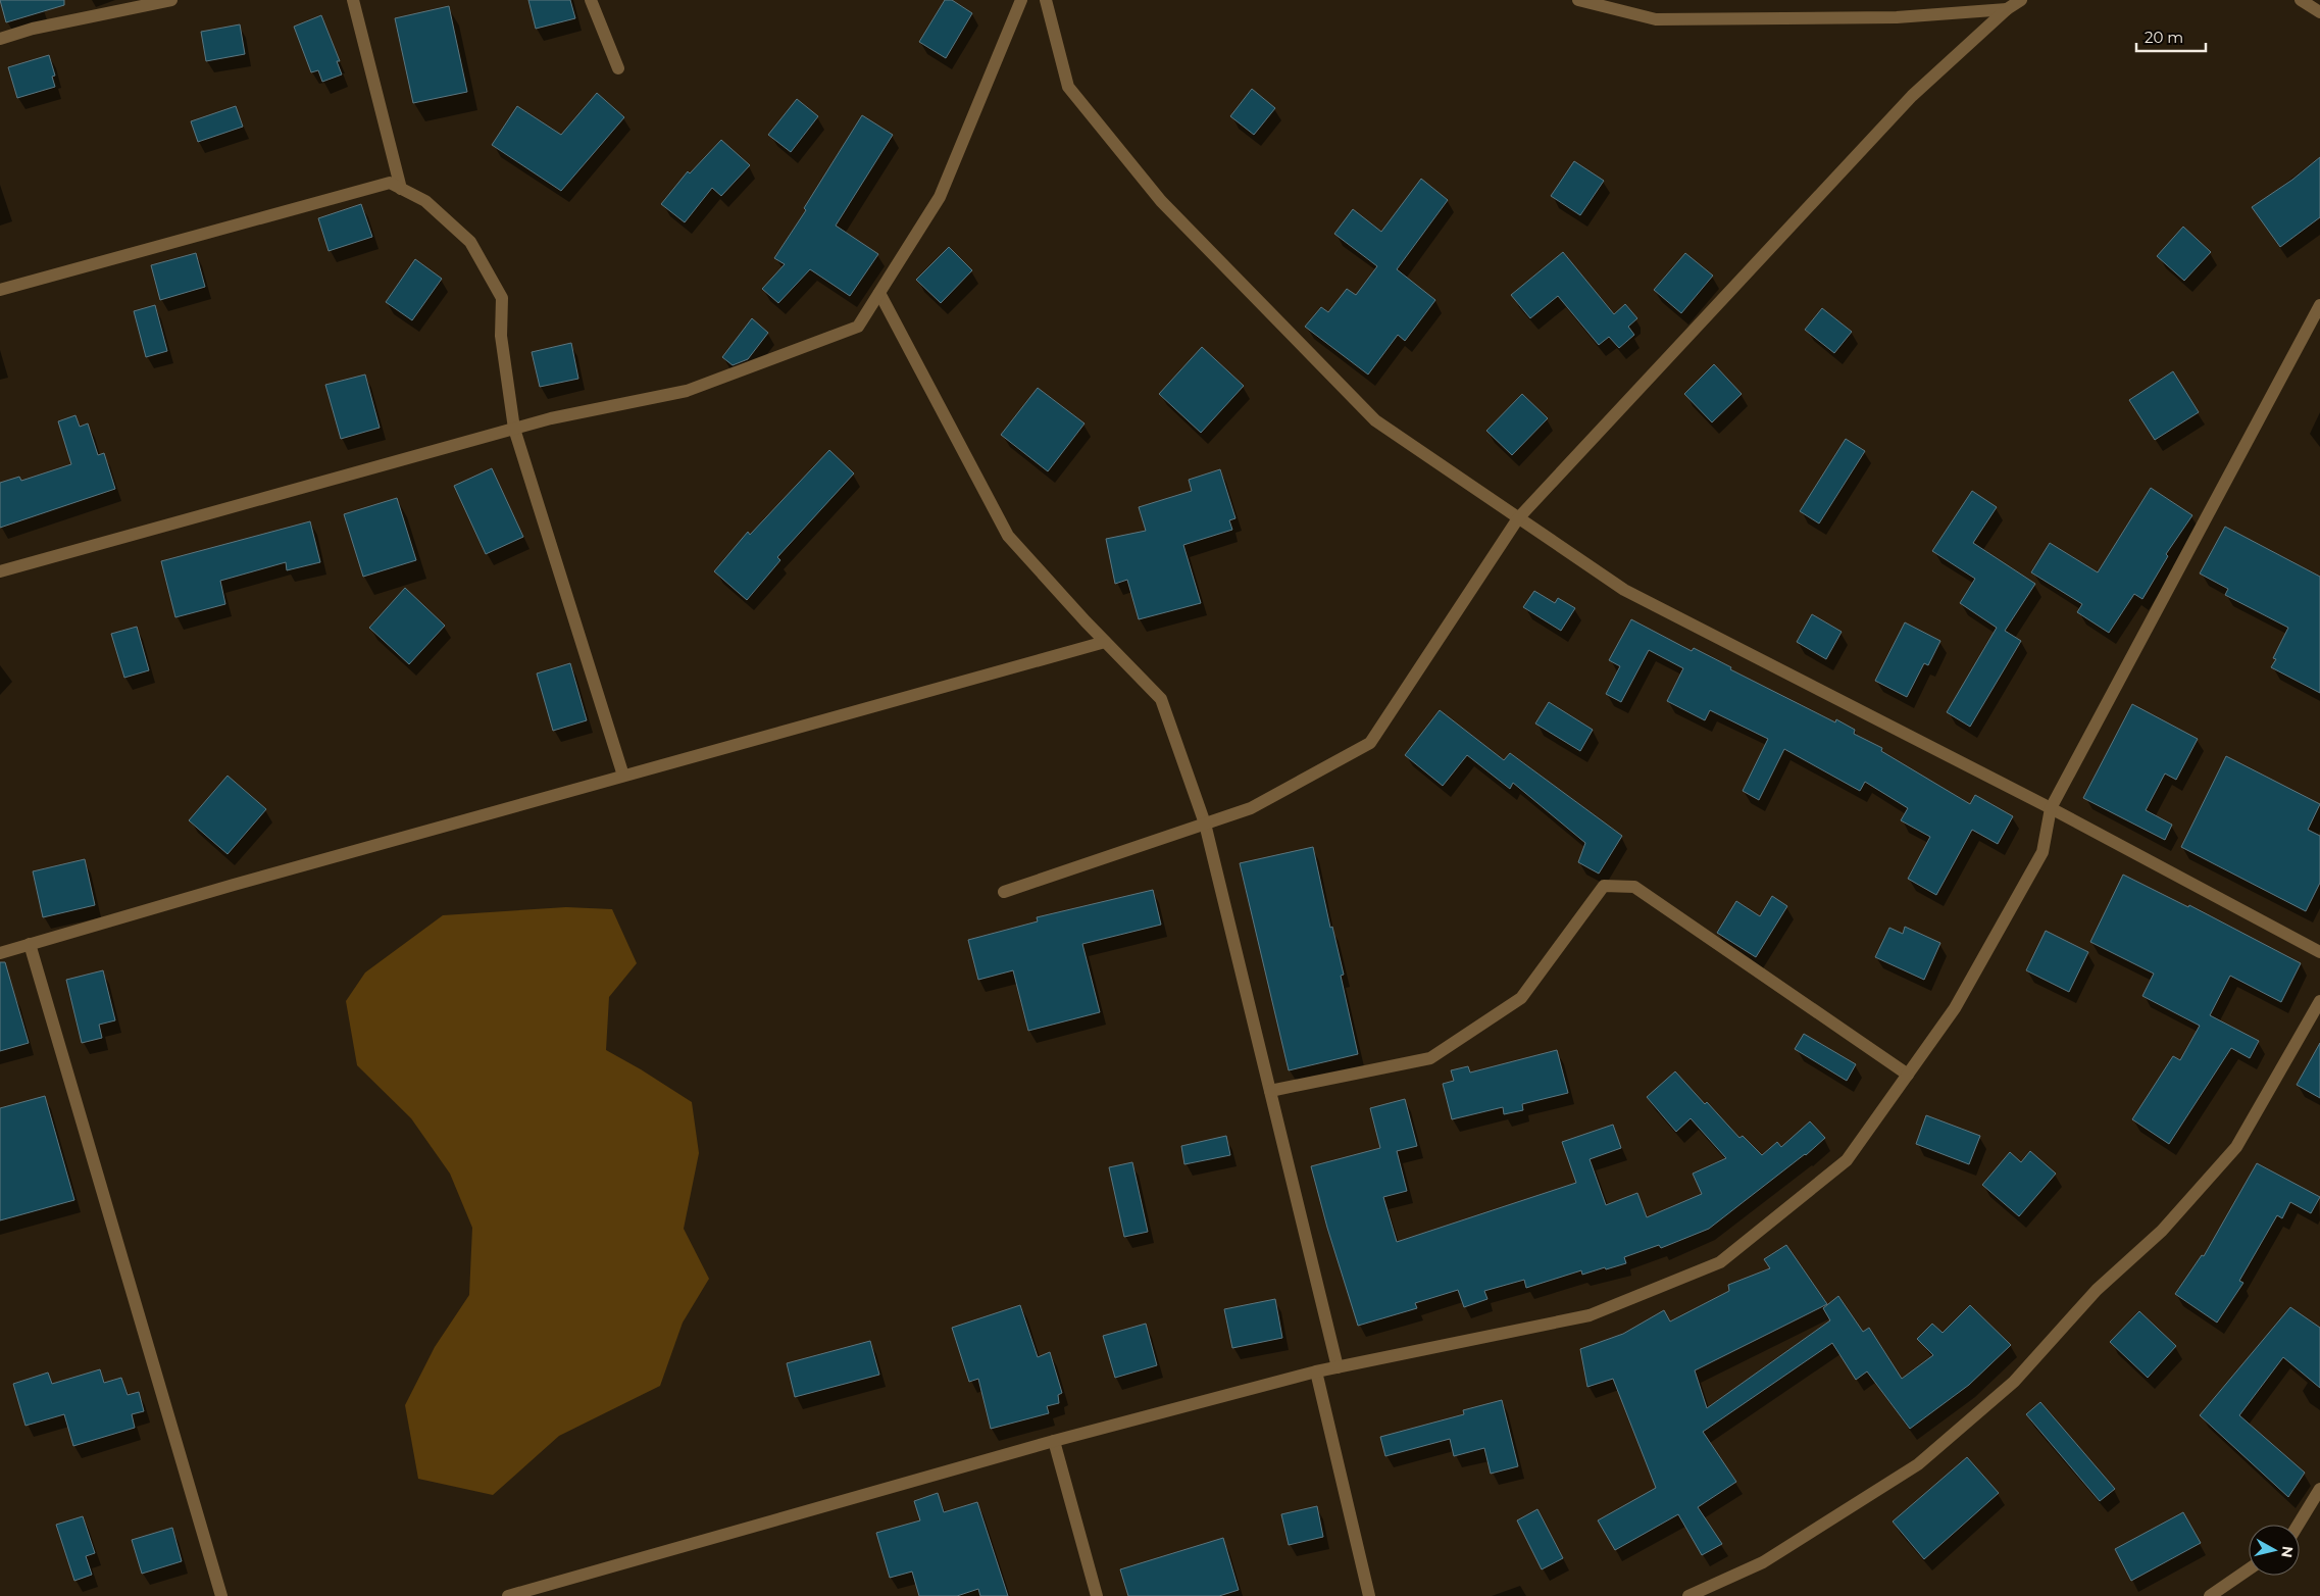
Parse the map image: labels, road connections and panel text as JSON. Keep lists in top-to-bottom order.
{
  "scale_bar": "20 m",
  "north": "right"
}
